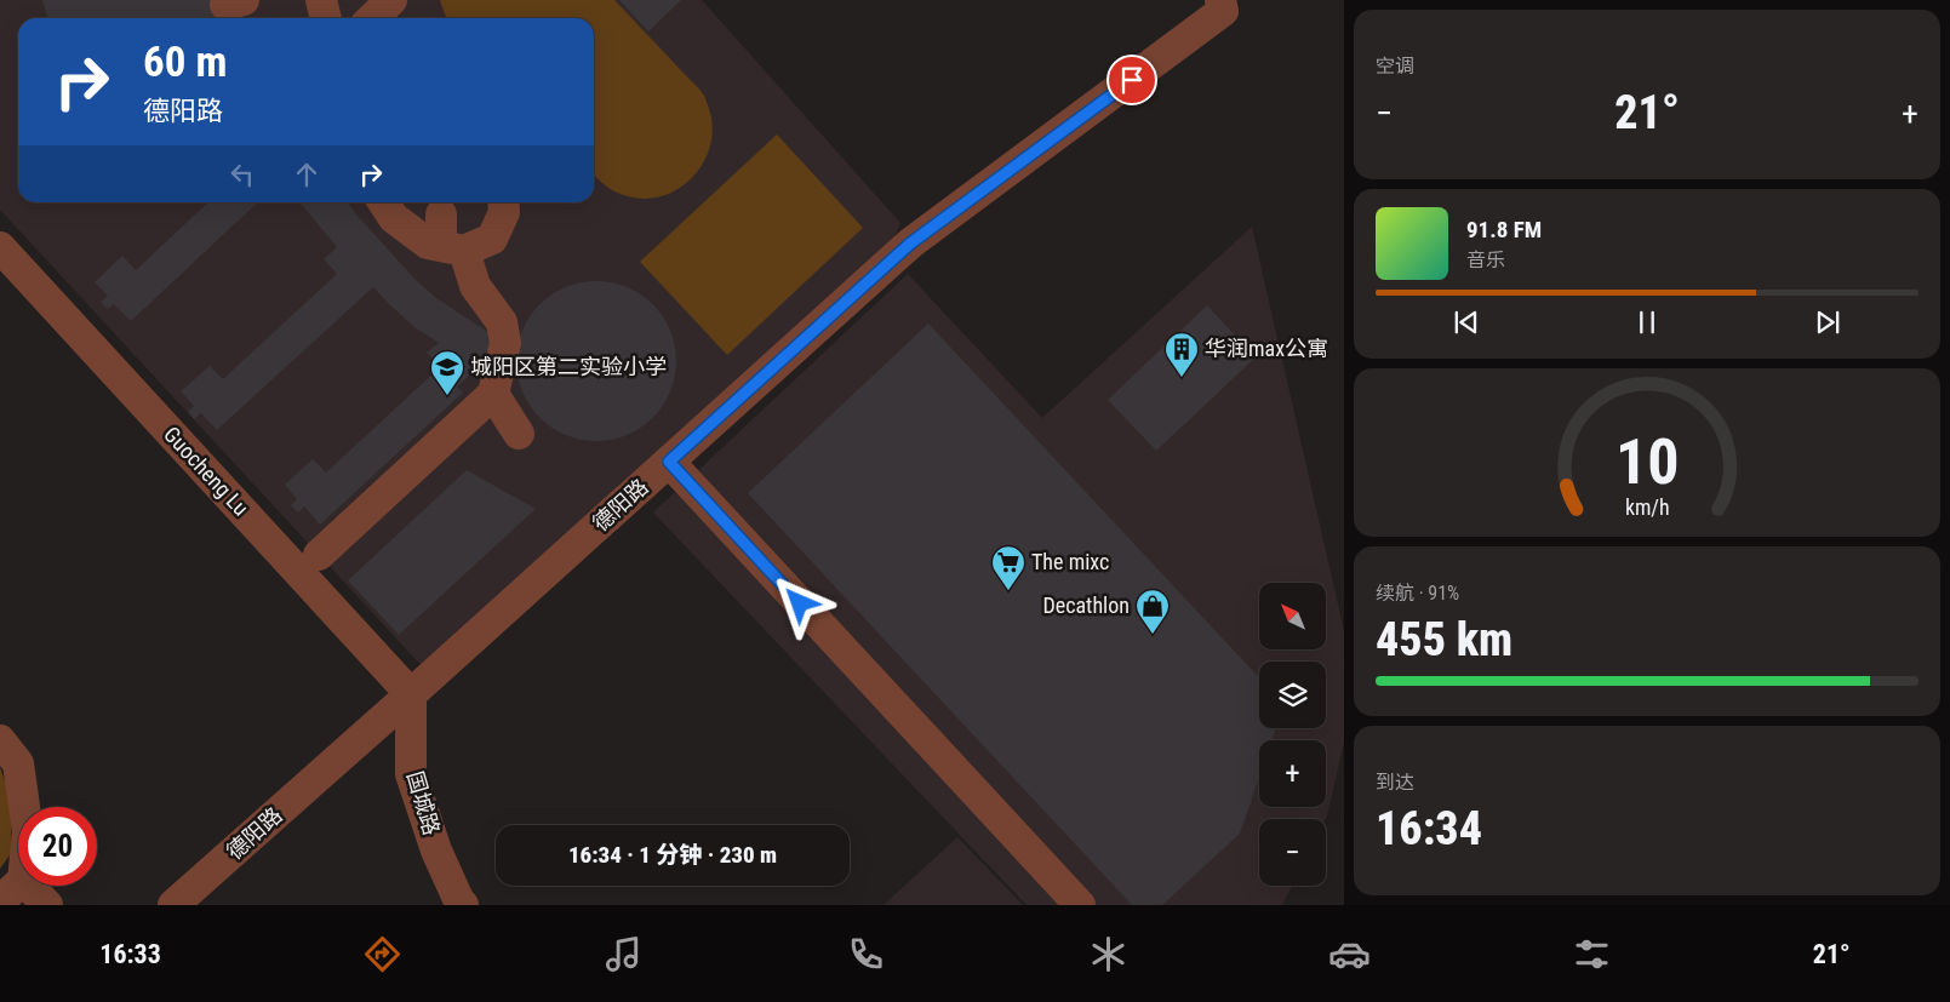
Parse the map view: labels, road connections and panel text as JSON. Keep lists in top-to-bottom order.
{
  "streets": {
    "street": ["Guocheng Lu", "德阳路", "国城路"]
  },
  "crossings": [
    ["Guocheng Lu", "德阳路"],
    ["Guocheng Lu", "国城路"],
    ["德阳路", "国城路"]
  ],
  "places": {
    "building": ["华润max公寓"],
    "school or university": ["城阳区第二实验小学"],
    "supermarket": ["The mixc"],
    "shop": ["Decathlon"]
  },
  "north": "top left",
  "page": {
    "tile": [
      "空调",
      ["续航 · 91%", "455 km"],
      ["到达", "16:34"]
    ],
    "turn": ["60 m", "德阳路"],
    "heat": ["−", "21°", "+"],
    "song": ["91.8 FM", "音乐"],
    "map_buttons": ["+", "−"],
    "limit": "20",
    "trip": "16:34 · 1 分钟 · 230 m",
    "tabs": ["16:33", "21°"],
    "gauge": ["10", "km/h"]
  }
}
